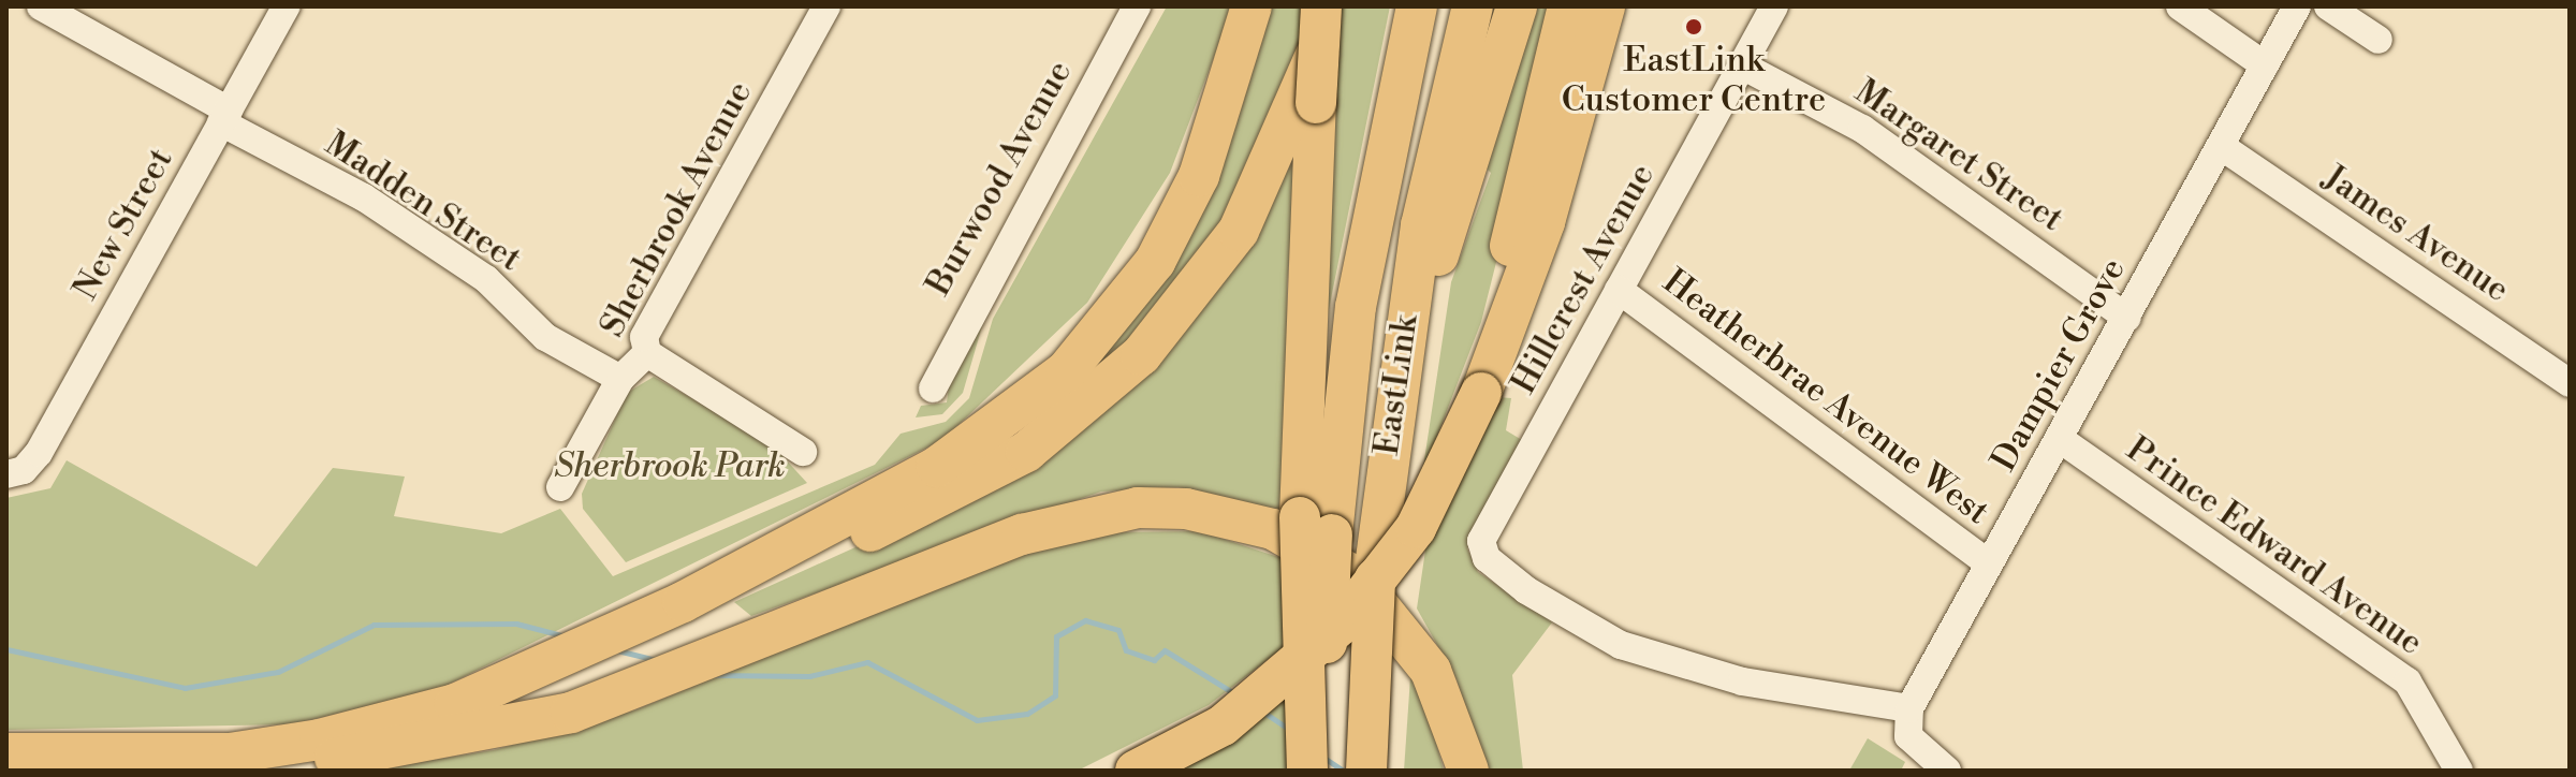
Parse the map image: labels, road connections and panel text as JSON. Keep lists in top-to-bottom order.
{
  "streets": {
    "highway": ["EastLink"],
    "street": [
      "Margaret Street",
      "Burwood Avenue",
      "Madden Street",
      "Sherbrook Avenue",
      "New Street",
      "James Avenue",
      "Hillcrest Avenue",
      "Dampier Grove",
      "Heatherbrae Avenue West",
      "Prince Edward Avenue"
    ]
  },
  "crossings": [
    ["Margaret Street", "Hillcrest Avenue"],
    ["Margaret Street", "Dampier Grove"],
    ["Madden Street", "Sherbrook Avenue"],
    ["Madden Street", "New Street"],
    ["James Avenue", "Dampier Grove"],
    ["Hillcrest Avenue", "Dampier Grove"],
    ["Hillcrest Avenue", "Heatherbrae Avenue West"],
    ["Dampier Grove", "Heatherbrae Avenue West"],
    ["Dampier Grove", "Prince Edward Avenue"]
  ],
  "parks": ["Sherbrook Park"],
  "places": ["EastLink Customer Centre"]
}
